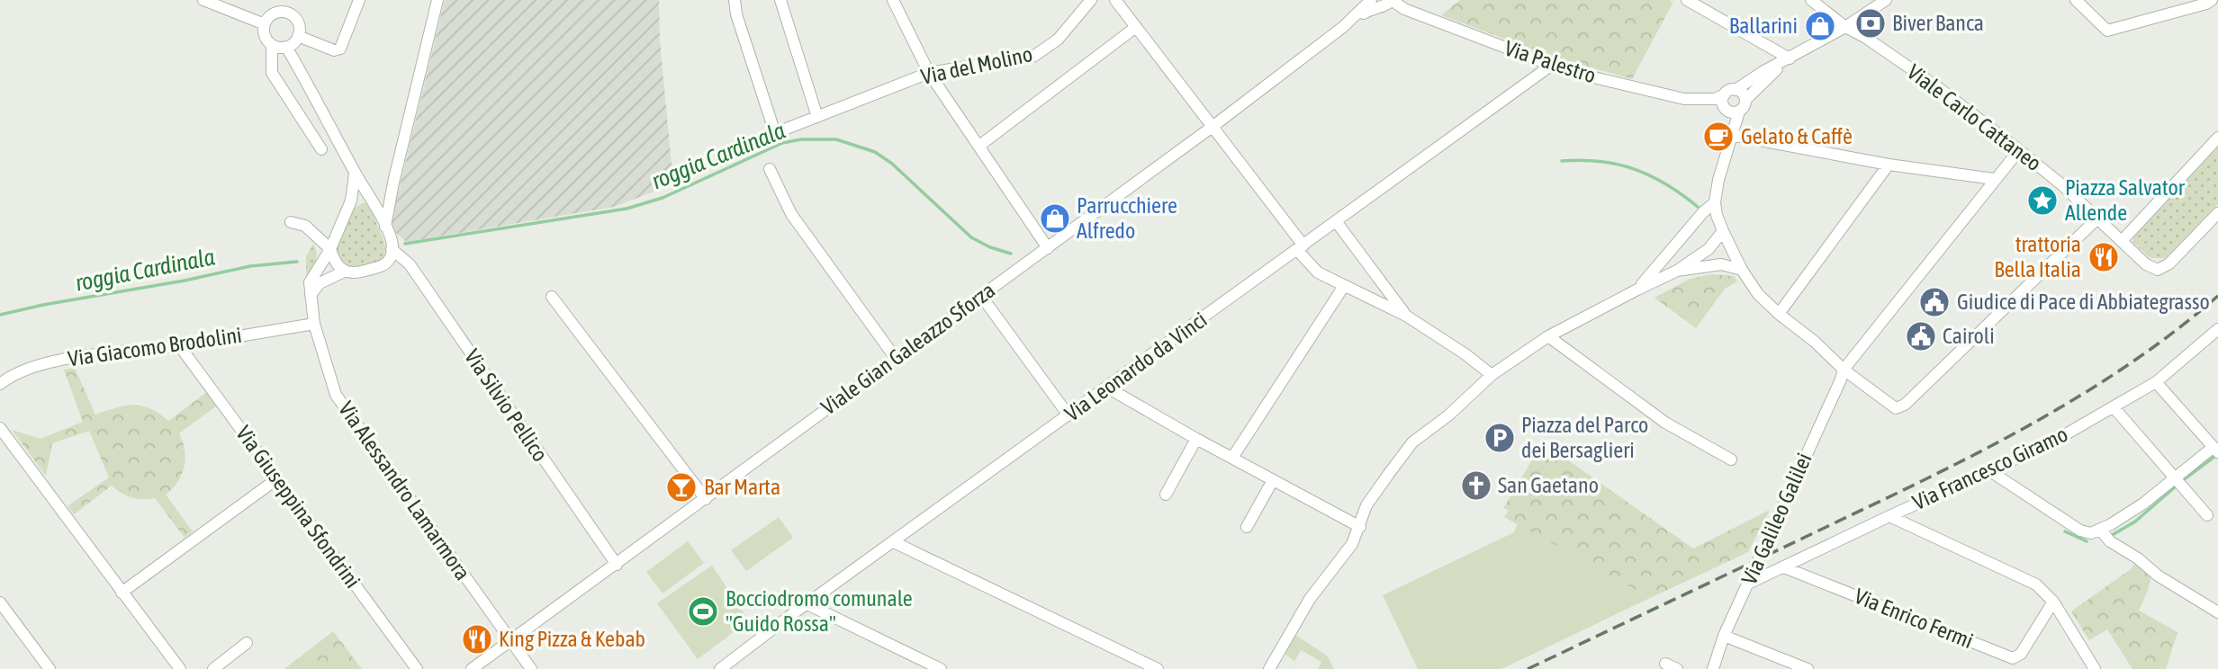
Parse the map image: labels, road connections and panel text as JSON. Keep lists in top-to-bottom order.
{
  "streets": {
    "street": [
      "Via Palestro",
      "Via del Molino",
      "Viale Carlo Cattaneo",
      "Via Giacomo Brodolini",
      "Viale Gian Galeazzo Sforza",
      "Via Leonardo da Vinci",
      "Via Silvio Pellico",
      "Via Francesco Giramo",
      "Via Alessandro Lamarmora",
      "Via Giuseppina Sfondrini",
      "Via Galileo Galilei",
      "Via Enrico Fermi"
    ]
  },
  "crossings": [
    ["Via Palestro", "Viale Gian Galeazzo Sforza"],
    ["Via Palestro", "Via Leonardo da Vinci"],
    ["Viale Carlo Cattaneo", "Via Galileo Galilei"],
    ["Via Giacomo Brodolini", "Via Alessandro Lamarmora"],
    ["Via Giacomo Brodolini", "Via Giuseppina Sfondrini"],
    ["Viale Gian Galeazzo Sforza", "Via Silvio Pellico"],
    ["Viale Gian Galeazzo Sforza", "Via Alessandro Lamarmora"],
    ["Via Silvio Pellico", "Via Alessandro Lamarmora"],
    ["Via Francesco Giramo", "Via Galileo Galilei"],
    ["Via Francesco Giramo", "Via Enrico Fermi"]
  ],
  "water": ["roggia Cardinala"],
  "places": {
    "bank": ["Biver Banca"],
    "shop": ["Ballarini", "Parrucchiere Alfredo"],
    "cafe": ["Gelato & Caffè"],
    "place": ["Piazza Salvator Allende"],
    "restaurant": ["trattoria Bella Italia", "King Pizza & Kebab"],
    "public building": ["Giudice di Pace di Abbiategrasso", "Cairoli"],
    "parking": ["Piazza del Parco dei Bersaglieri"],
    "church": ["San Gaetano"],
    "bar": ["Bar Marta"],
    "sports": ["Bocciodromo comunale \"Guido Rossa\""]
  }
}
